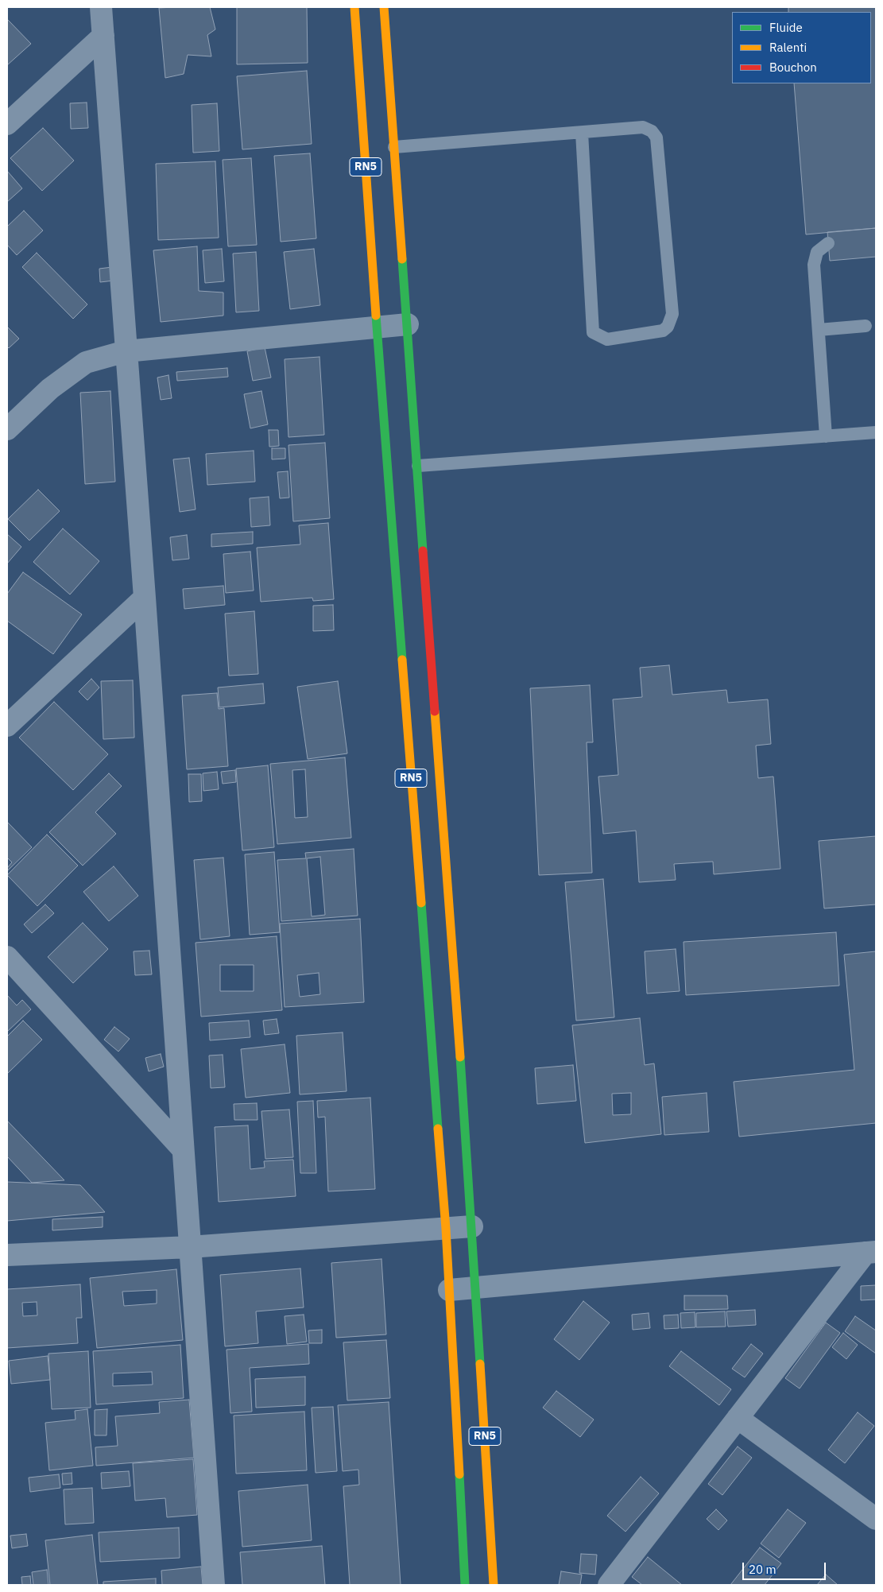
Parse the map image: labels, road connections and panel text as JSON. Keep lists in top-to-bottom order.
{
  "streets": {
    "highway": ["RN5"]
  },
  "legend": ["Fluide", "Ralenti", "Bouchon"],
  "scale_bar": "20 m"
}
